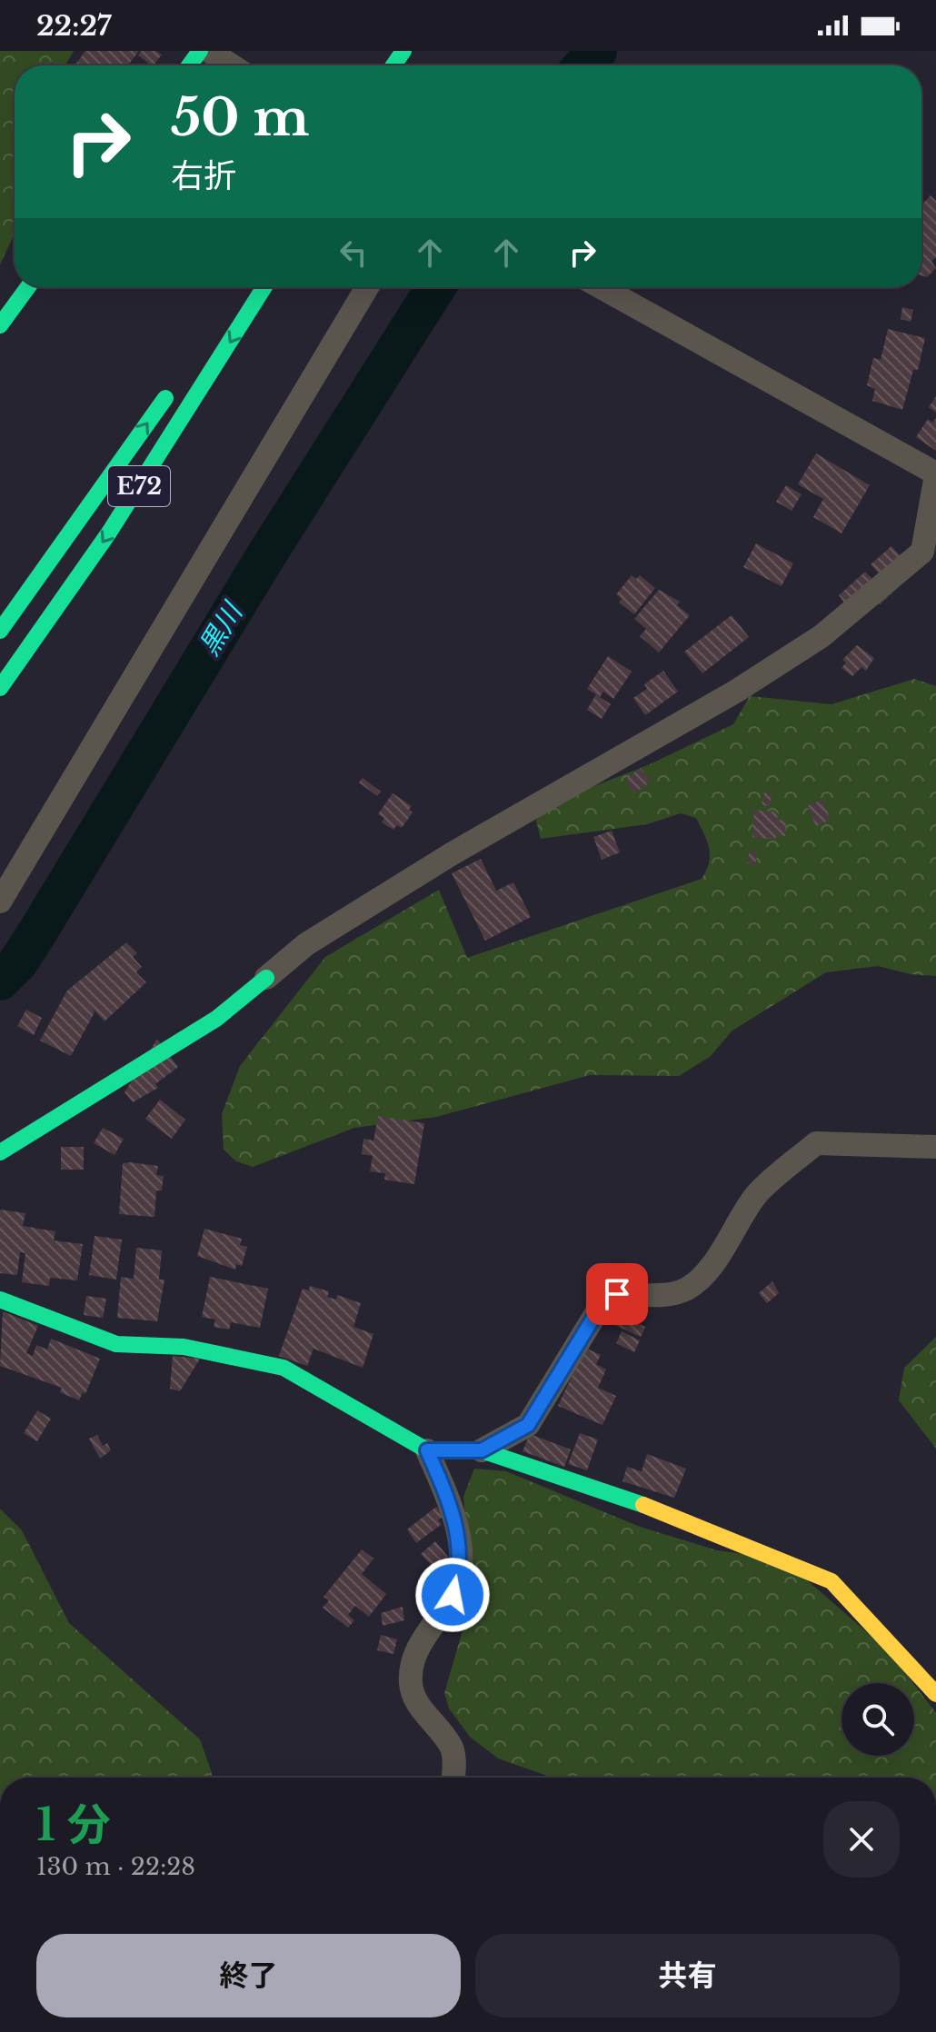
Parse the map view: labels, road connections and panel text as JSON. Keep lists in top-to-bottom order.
{
  "streets": {
    "main road": ["E72"]
  },
  "water": ["黒川"],
  "page": {
    "status": "22:27",
    "turn": ["50 m", "右折"],
    "heading": ["1 分", "130 m · 22:28"],
    "buttons": ["終了", "共有"]
  }
}
